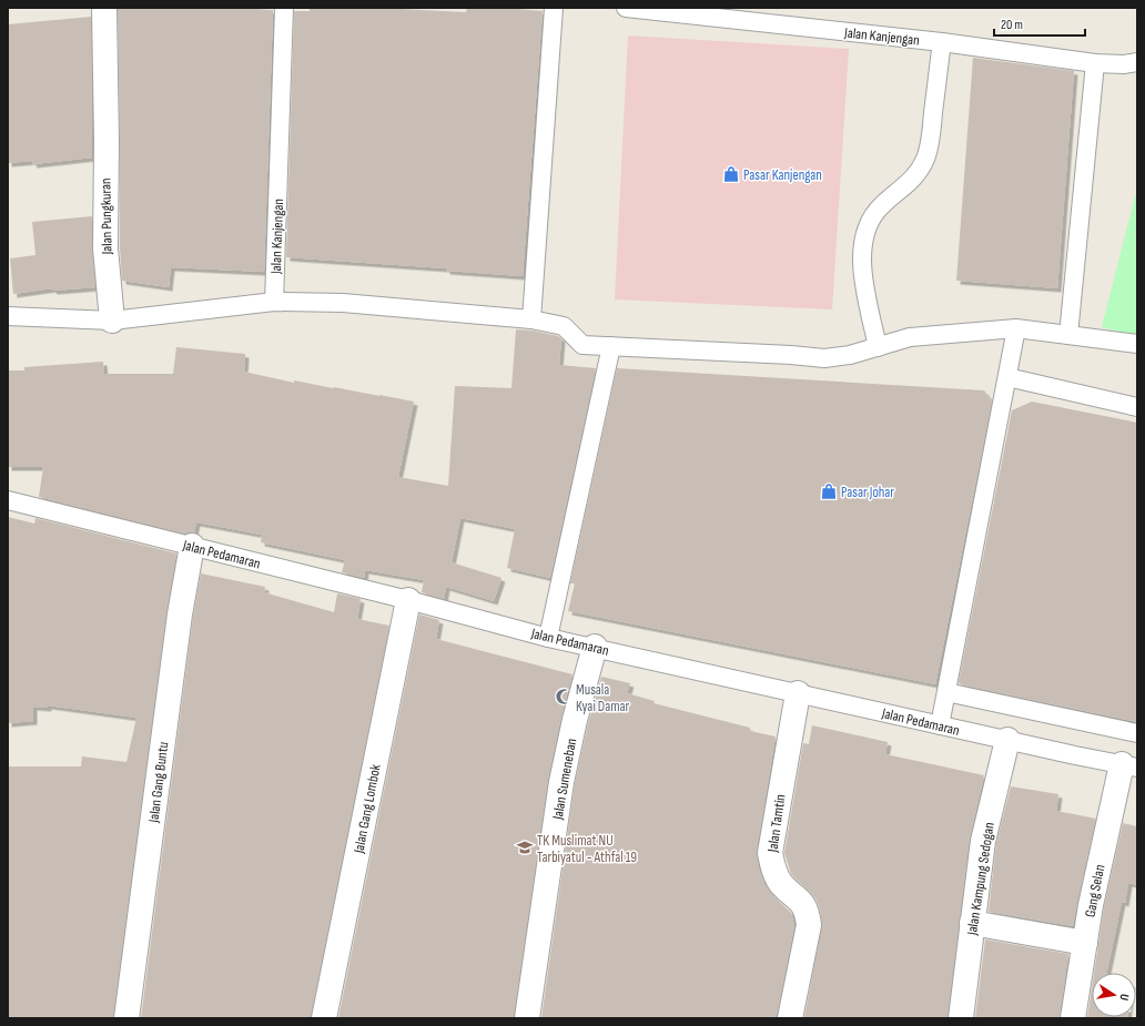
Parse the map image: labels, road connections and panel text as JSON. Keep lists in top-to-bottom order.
{
  "streets": {
    "street": [
      "Jalan Pungkuran",
      "Jalan Sumeneban",
      "Jalan Gang Buntu",
      "Jalan Gang Lombok",
      "Jalan Tamtin",
      "Jalan Kampung Sedogan",
      "Gang Selan"
    ],
    "lane": ["Jalan Kanjengan", "Jalan Pedamaran"]
  },
  "crossings": [
    ["Jalan Pedamaran", "Jalan Sumeneban"],
    ["Jalan Pedamaran", "Jalan Gang Buntu"],
    ["Jalan Pedamaran", "Jalan Gang Lombok"],
    ["Jalan Pedamaran", "Jalan Tamtin"],
    ["Jalan Pedamaran", "Jalan Kampung Sedogan"],
    ["Jalan Pedamaran", "Gang Selan"]
  ],
  "places": {
    "shop": ["Pasar Kanjengan", "Pasar Johar"],
    "mosque": ["Musala Kyai Damar"],
    "school or university": ["TK Muslimat NU Tarbiyatul - Athfal 19"]
  },
  "scale_bar": "20 m",
  "north": "right"
}
